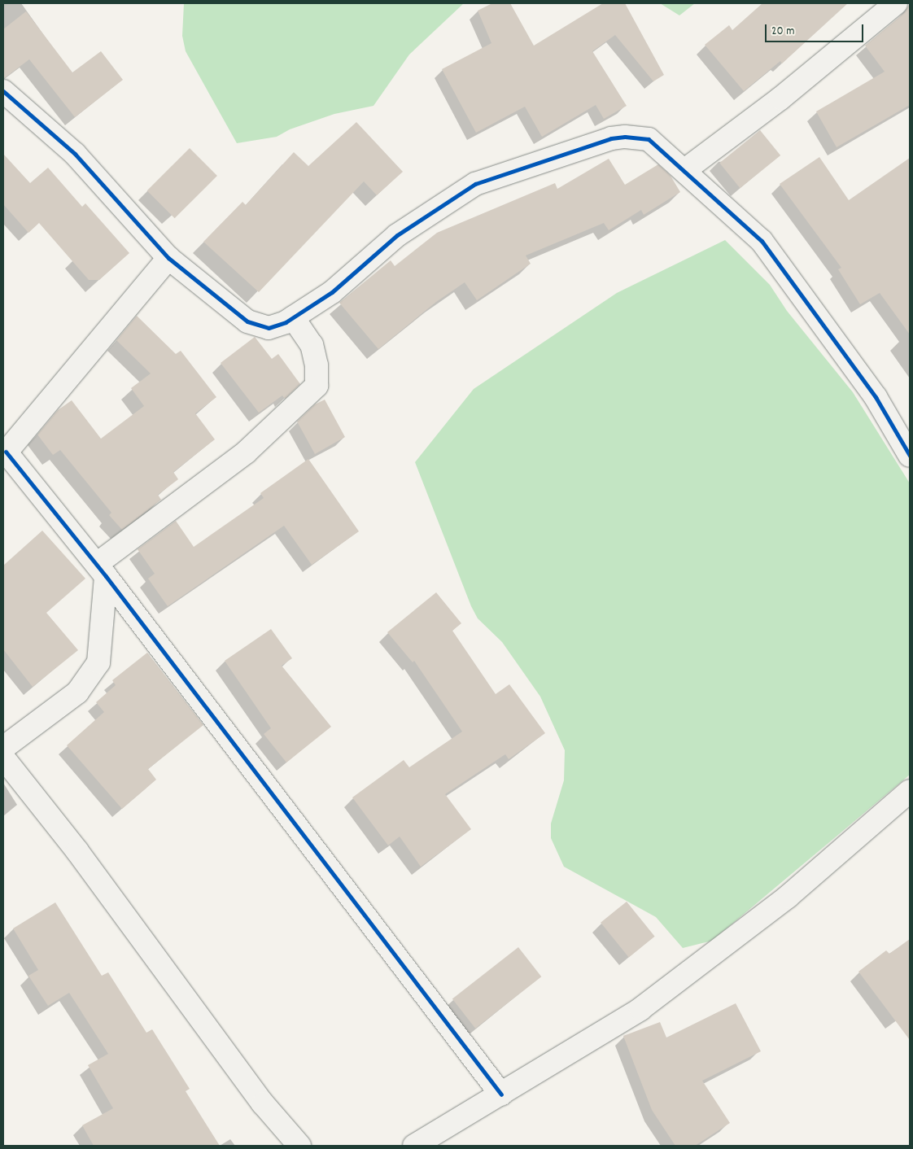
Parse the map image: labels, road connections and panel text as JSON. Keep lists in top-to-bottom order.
{
  "scale_bar": "20 m"
}
